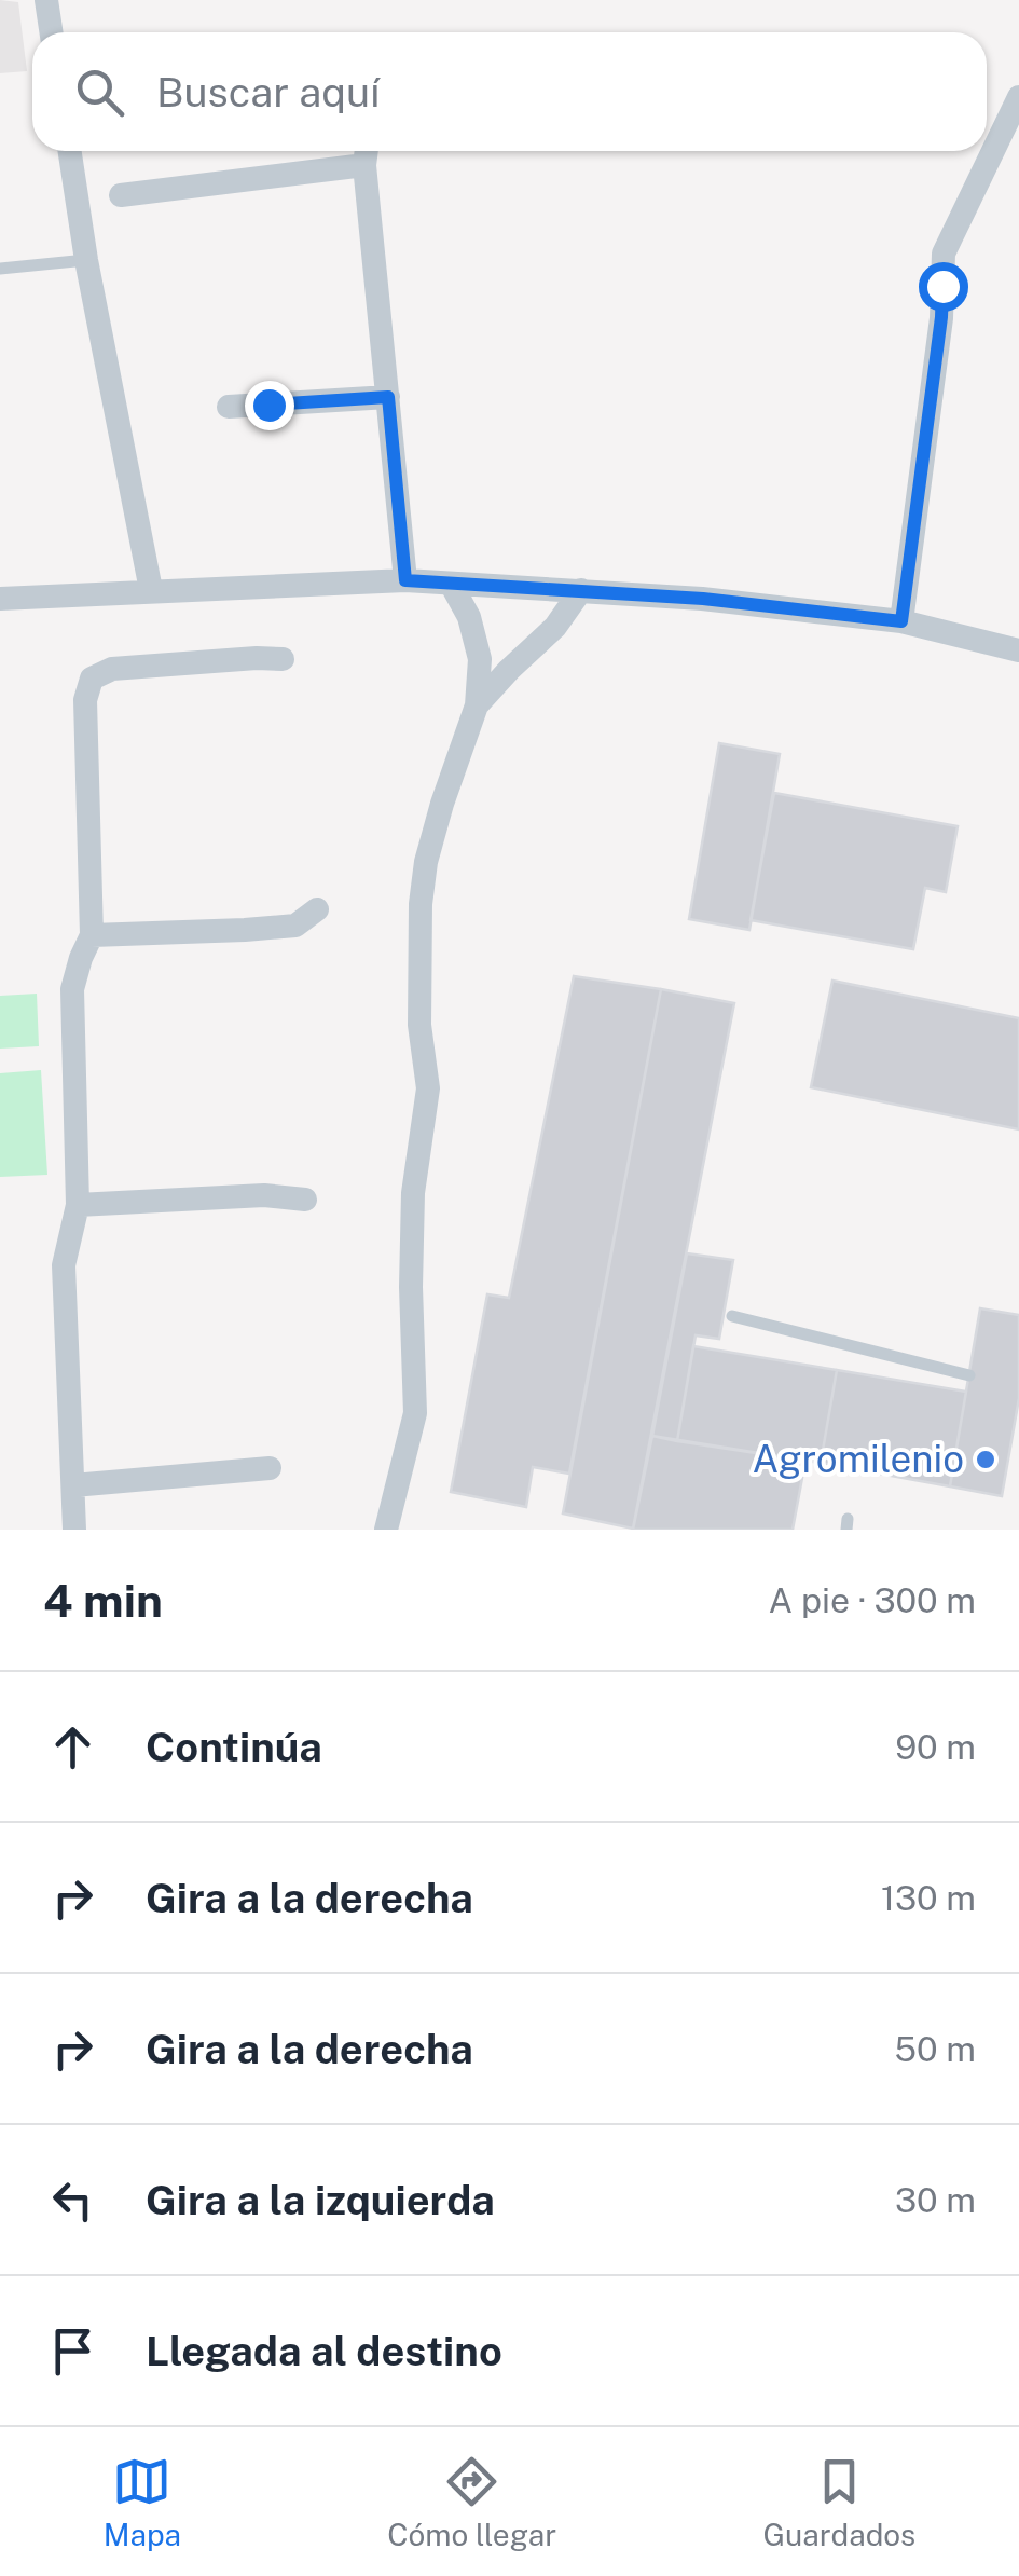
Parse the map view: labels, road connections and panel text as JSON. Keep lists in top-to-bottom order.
{
  "places": ["Agromilenio"],
  "page": {
    "search": "Buscar aquí",
    "heading": ["4 min", "A pie · 300 m"],
    "list": [
      ["Continúa", "90 m"],
      ["Gira a la derecha", "130 m"],
      ["Gira a la derecha", "50 m"],
      ["Gira a la izquierda", "30 m"],
      "Llegada al destino"
    ],
    "nav": ["Mapa", "Cómo llegar", "Guardados"]
  }
}
